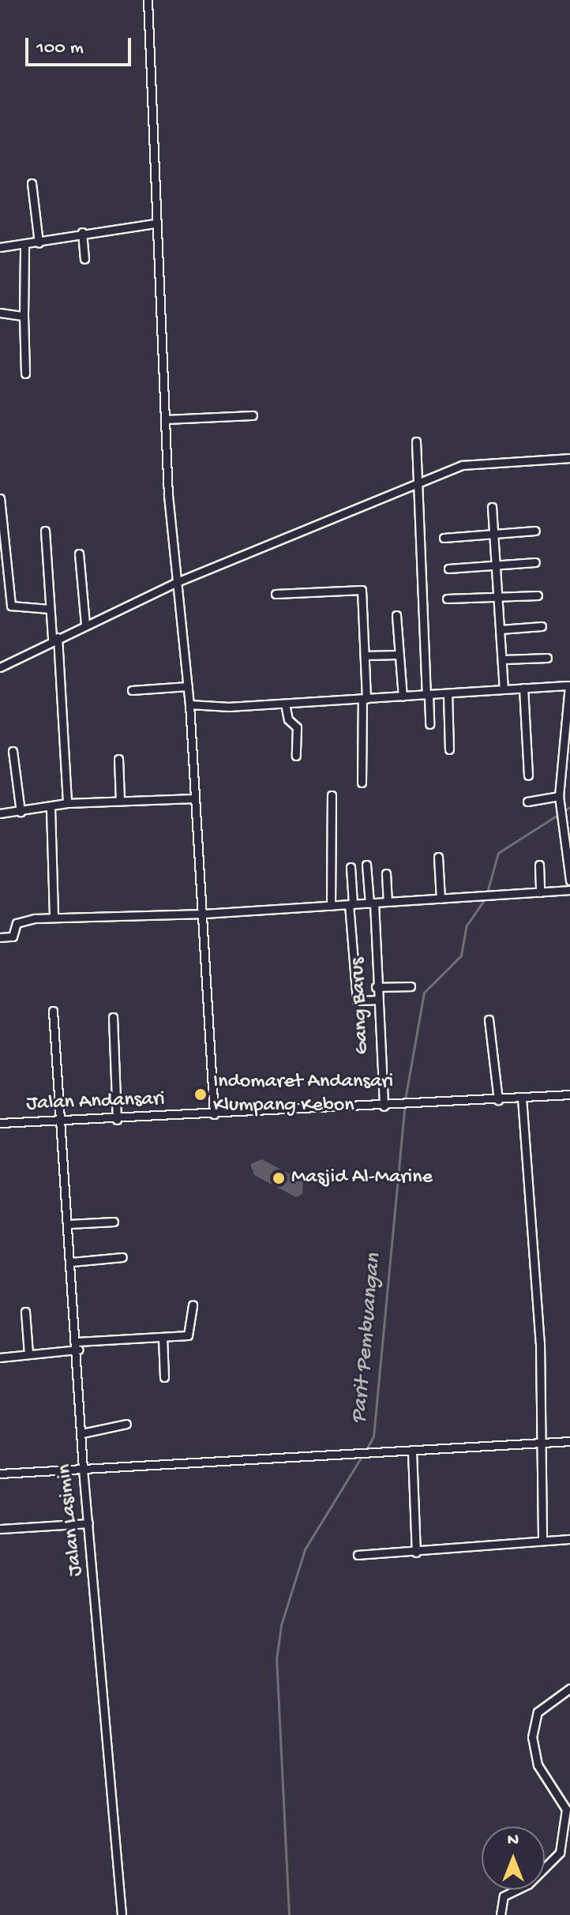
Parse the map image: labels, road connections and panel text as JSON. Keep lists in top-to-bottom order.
{
  "streets": {
    "street": ["Gang Barus", "Jalan Andansari", "Jalan Lasimin"]
  },
  "crossings": [
    ["Gang Barus", "Jalan Andansari"],
    ["Jalan Andansari", "Jalan Lasimin"]
  ],
  "water": ["Parit Pembuangan"],
  "places": ["Indomaret Andansari Klumpang Kebon", "Masjid Al-Marine"],
  "scale_bar": "100 m",
  "north": "top"
}
